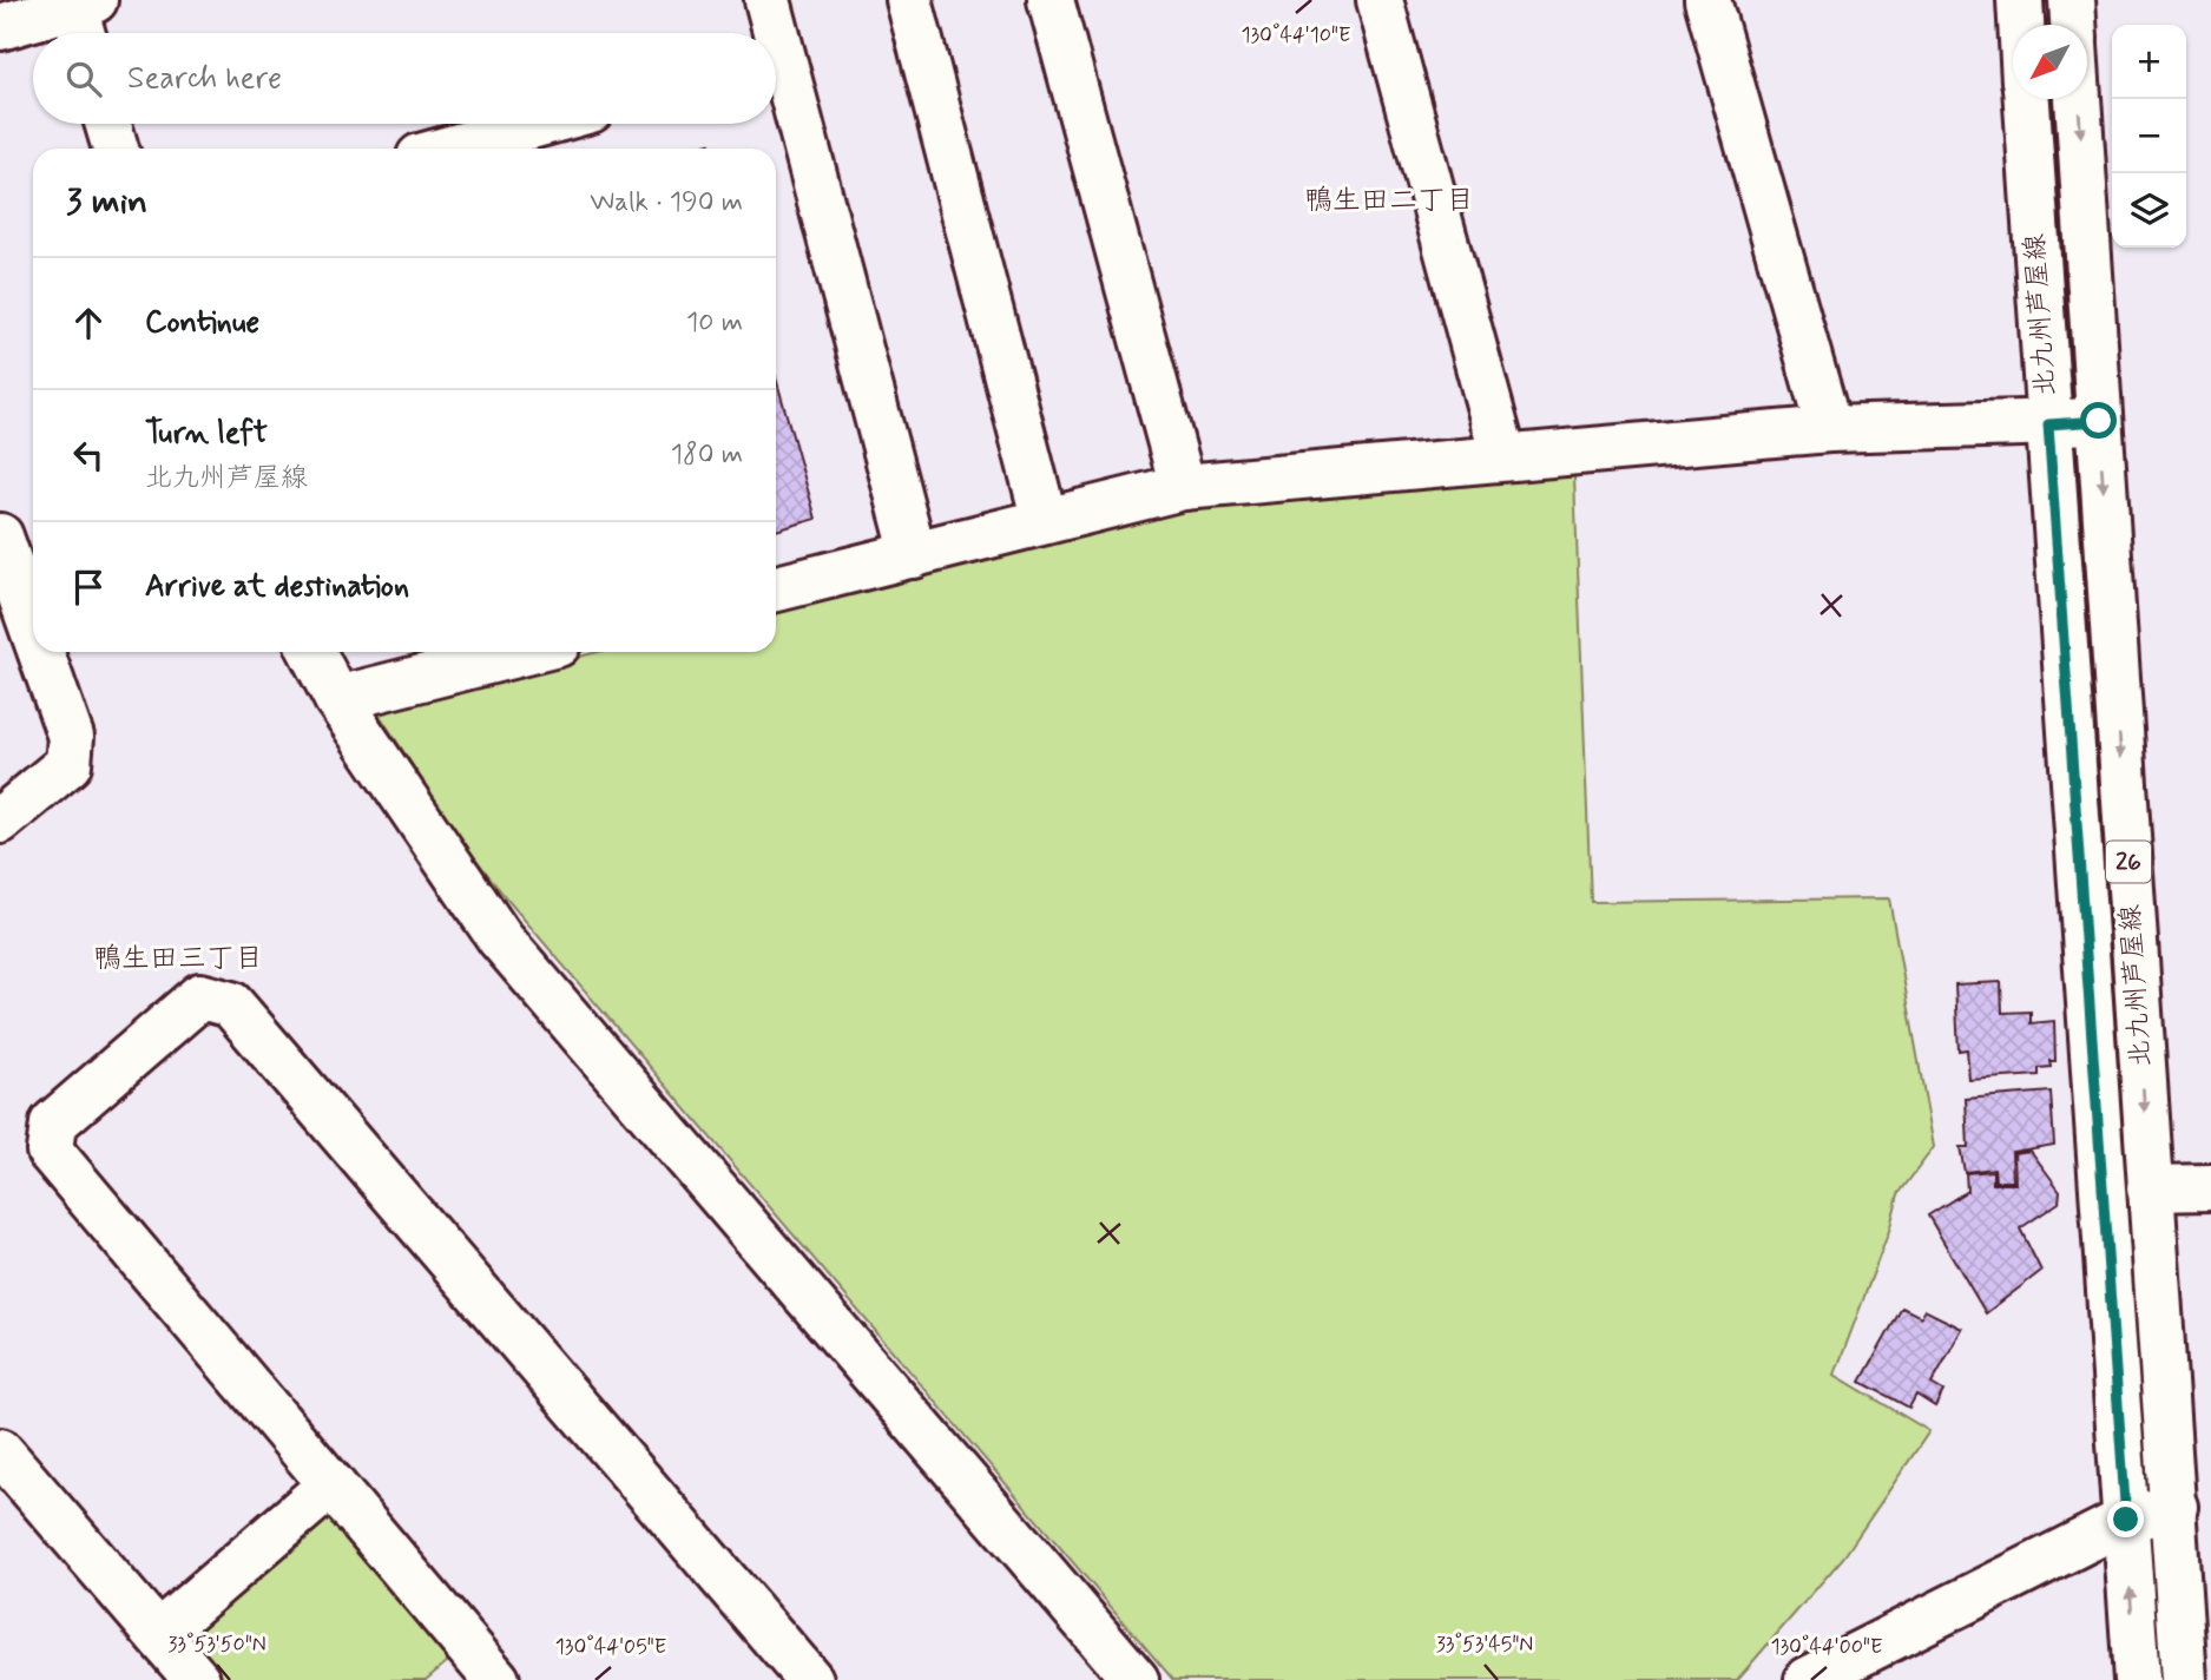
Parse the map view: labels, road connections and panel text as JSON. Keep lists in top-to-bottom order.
{
  "streets": {
    "street": ["北九州芦屋線", "26"]
  },
  "districts": ["鴨生田二丁目", "鴨生田三丁目"],
  "north": "bottom left",
  "page": {
    "map_buttons": ["+", "−"],
    "search": "Search here",
    "heading": ["3 min", "Walk · 190 m"],
    "list": [
      ["Continue", "10 m"],
      ["Turn left", "北九州芦屋線", "180 m"],
      "Arrive at destination"
    ]
  },
  "coordinates": [
    "130°44'10\"E",
    "33°53'50\"N",
    "33°53'45\"N",
    "130°44'05\"E",
    "130°44'00\"E"
  ]
}
